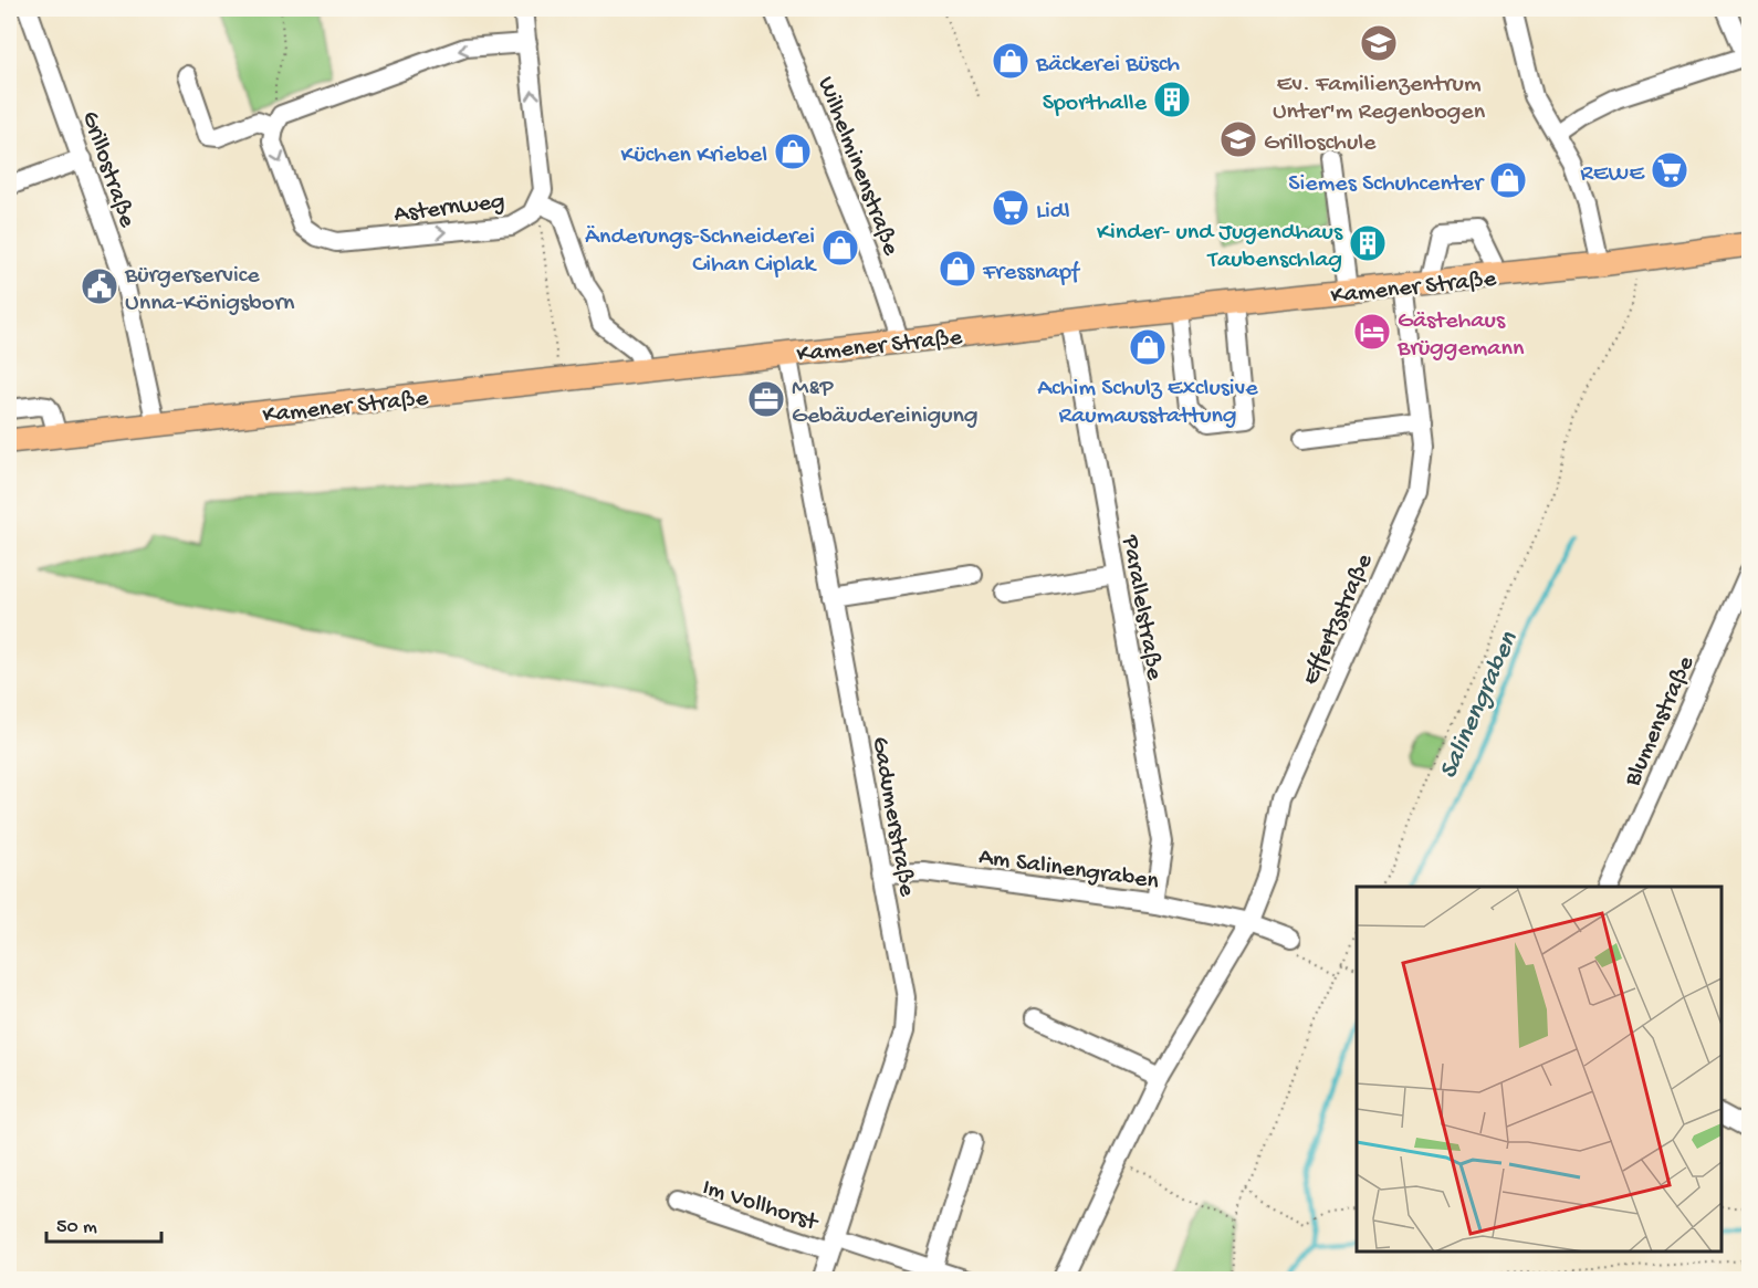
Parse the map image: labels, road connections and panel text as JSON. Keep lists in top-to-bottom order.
{
  "streets": {
    "main road": ["Kamener Straße"],
    "street": [
      "Wilhelminenstraße",
      "Grillostraße",
      "Asternweg",
      "Parallelstraße",
      "Effertzstraße",
      "Blumenstraße",
      "Gadumerstraße",
      "Am Salinengraben",
      "Im Vollhorst"
    ]
  },
  "crossings": [
    ["Wilhelminenstraße", "Kamener Straße"],
    ["Grillostraße", "Kamener Straße"],
    ["Kamener Straße", "Parallelstraße"],
    ["Kamener Straße", "Effertzstraße"],
    ["Kamener Straße", "Gadumerstraße"],
    ["Parallelstraße", "Am Salinengraben"],
    ["Effertzstraße", "Am Salinengraben"],
    ["Gadumerstraße", "Am Salinengraben"],
    ["Gadumerstraße", "Im Vollhorst"]
  ],
  "water": ["Salinengraben"],
  "places": {
    "school or university": ["Ev. Familienzentrum Unter'm Regenbogen", "Grilloschule"],
    "shop": [
      "Bäckerei Büsch",
      "Küchen Kriebel",
      "Siemes Schuhcenter",
      "Änderungs-Schneiderei Cihan Ciplak",
      "Fressnapf",
      "Achim Schulz Exclusive Raumausstattung"
    ],
    "building": ["Sporthalle", "Kinder- und Jugendhaus Taubenschlag"],
    "supermarket": ["REWE", "Lidl"],
    "public building": ["Bürgerservice Unna-Königsborn"],
    "hotel": ["Gästehaus Brüggemann"],
    "office": ["M&P Gebäudereinigung"]
  },
  "scale_bar": "50 m"
}
